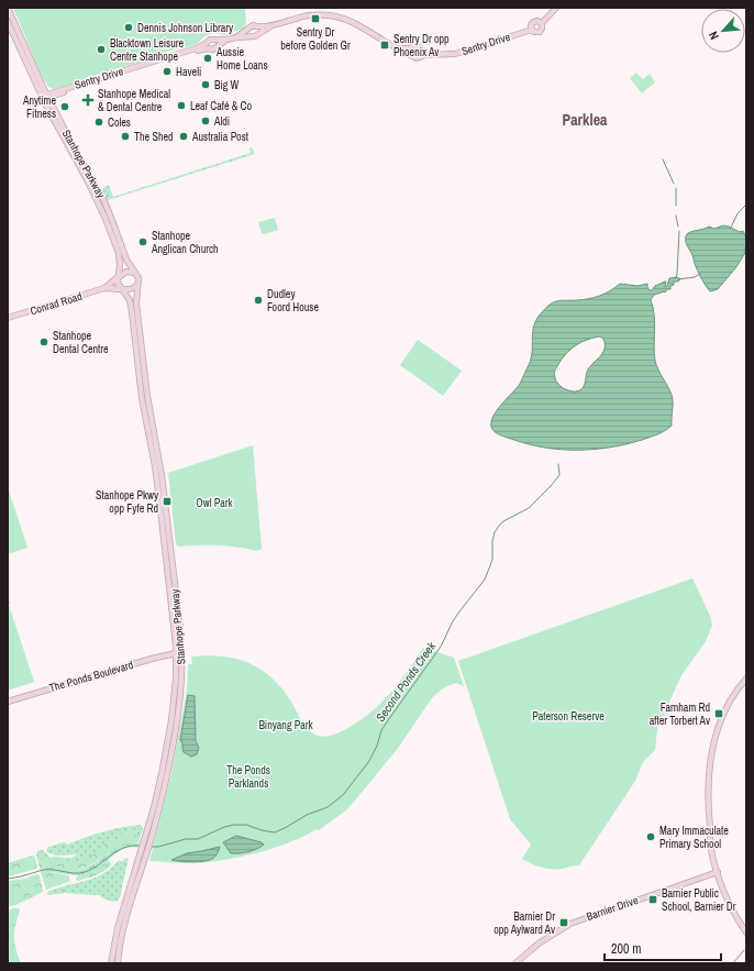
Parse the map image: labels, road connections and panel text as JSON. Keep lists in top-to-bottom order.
{
  "streets": {
    "main road": [
      "Sentry Drive",
      "Stanhope Parkway",
      "Conrad Road",
      "The Ponds Boulevard",
      "Barnier Drive"
    ]
  },
  "crossings": [
    ["Sentry Drive", "Stanhope Parkway"],
    ["Stanhope Parkway", "Conrad Road"],
    ["Stanhope Parkway", "The Ponds Boulevard"]
  ],
  "districts": ["Parklea"],
  "water": ["Second Ponds Creek"],
  "parks": [
    "Owl Park",
    "Paterson Reserve",
    "Binyang Park",
    "The Ponds Parklands"
  ],
  "places": {
    "transit": [
      "Sentry Dr before Golden Gr",
      "Sentry Dr opp Phoenix Av",
      "Stanhope Pkwy opp Fyfe Rd",
      "Farnham Rd after Torbert Av",
      "Barnier Public School, Barnier Dr",
      "Barnier Dr opp Aylward Av"
    ],
    "other": [
      "Dennis Johnson Library",
      "Blacktown Leisure Centre Stanhope",
      "Aussie Home Loans",
      "Haveli",
      "Big W",
      "Leaf Café & Co",
      "Anytime Fitness",
      "Aldi",
      "Coles",
      "The Shed",
      "Australia Post",
      "Stanhope Anglican Church",
      "Dudley Foord House",
      "Stanhope Dental Centre",
      "Mary Immaculate Primary School"
    ],
    "health": ["Stanhope Medical & Dental Centre"]
  },
  "scale_bar": "200 m",
  "north": "bottom left"
}
